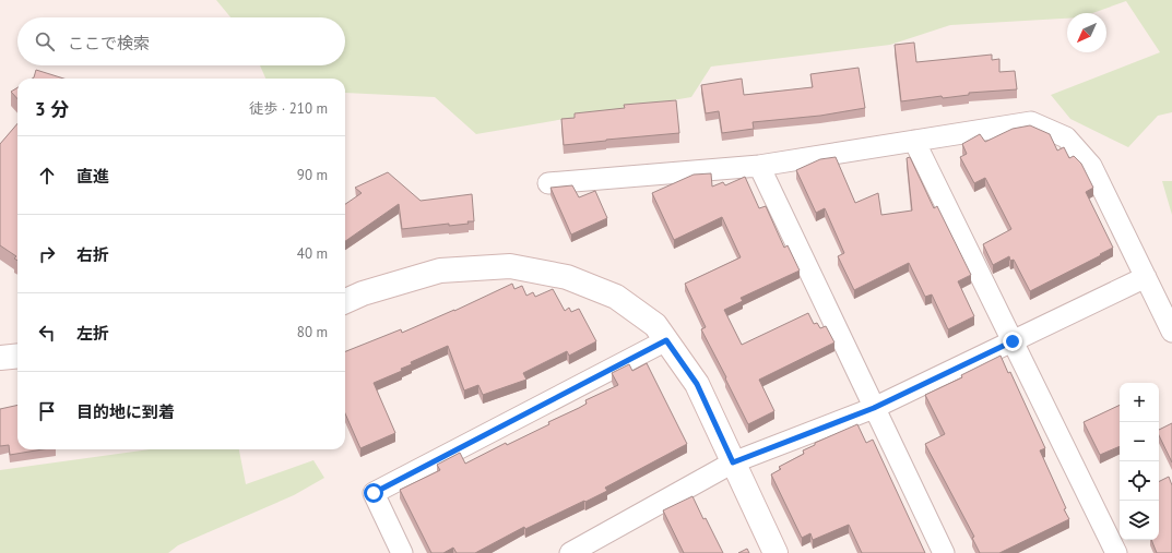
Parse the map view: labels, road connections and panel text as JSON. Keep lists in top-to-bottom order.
{
  "north": "bottom left",
  "page": {
    "search": "ここで検索",
    "heading": ["3 分", "徒歩 · 210 m"],
    "list": [
      ["直進", "90 m"],
      ["右折", "40 m"],
      ["左折", "80 m"],
      "目的地に到着"
    ],
    "map_buttons": ["+", "−"]
  }
}
